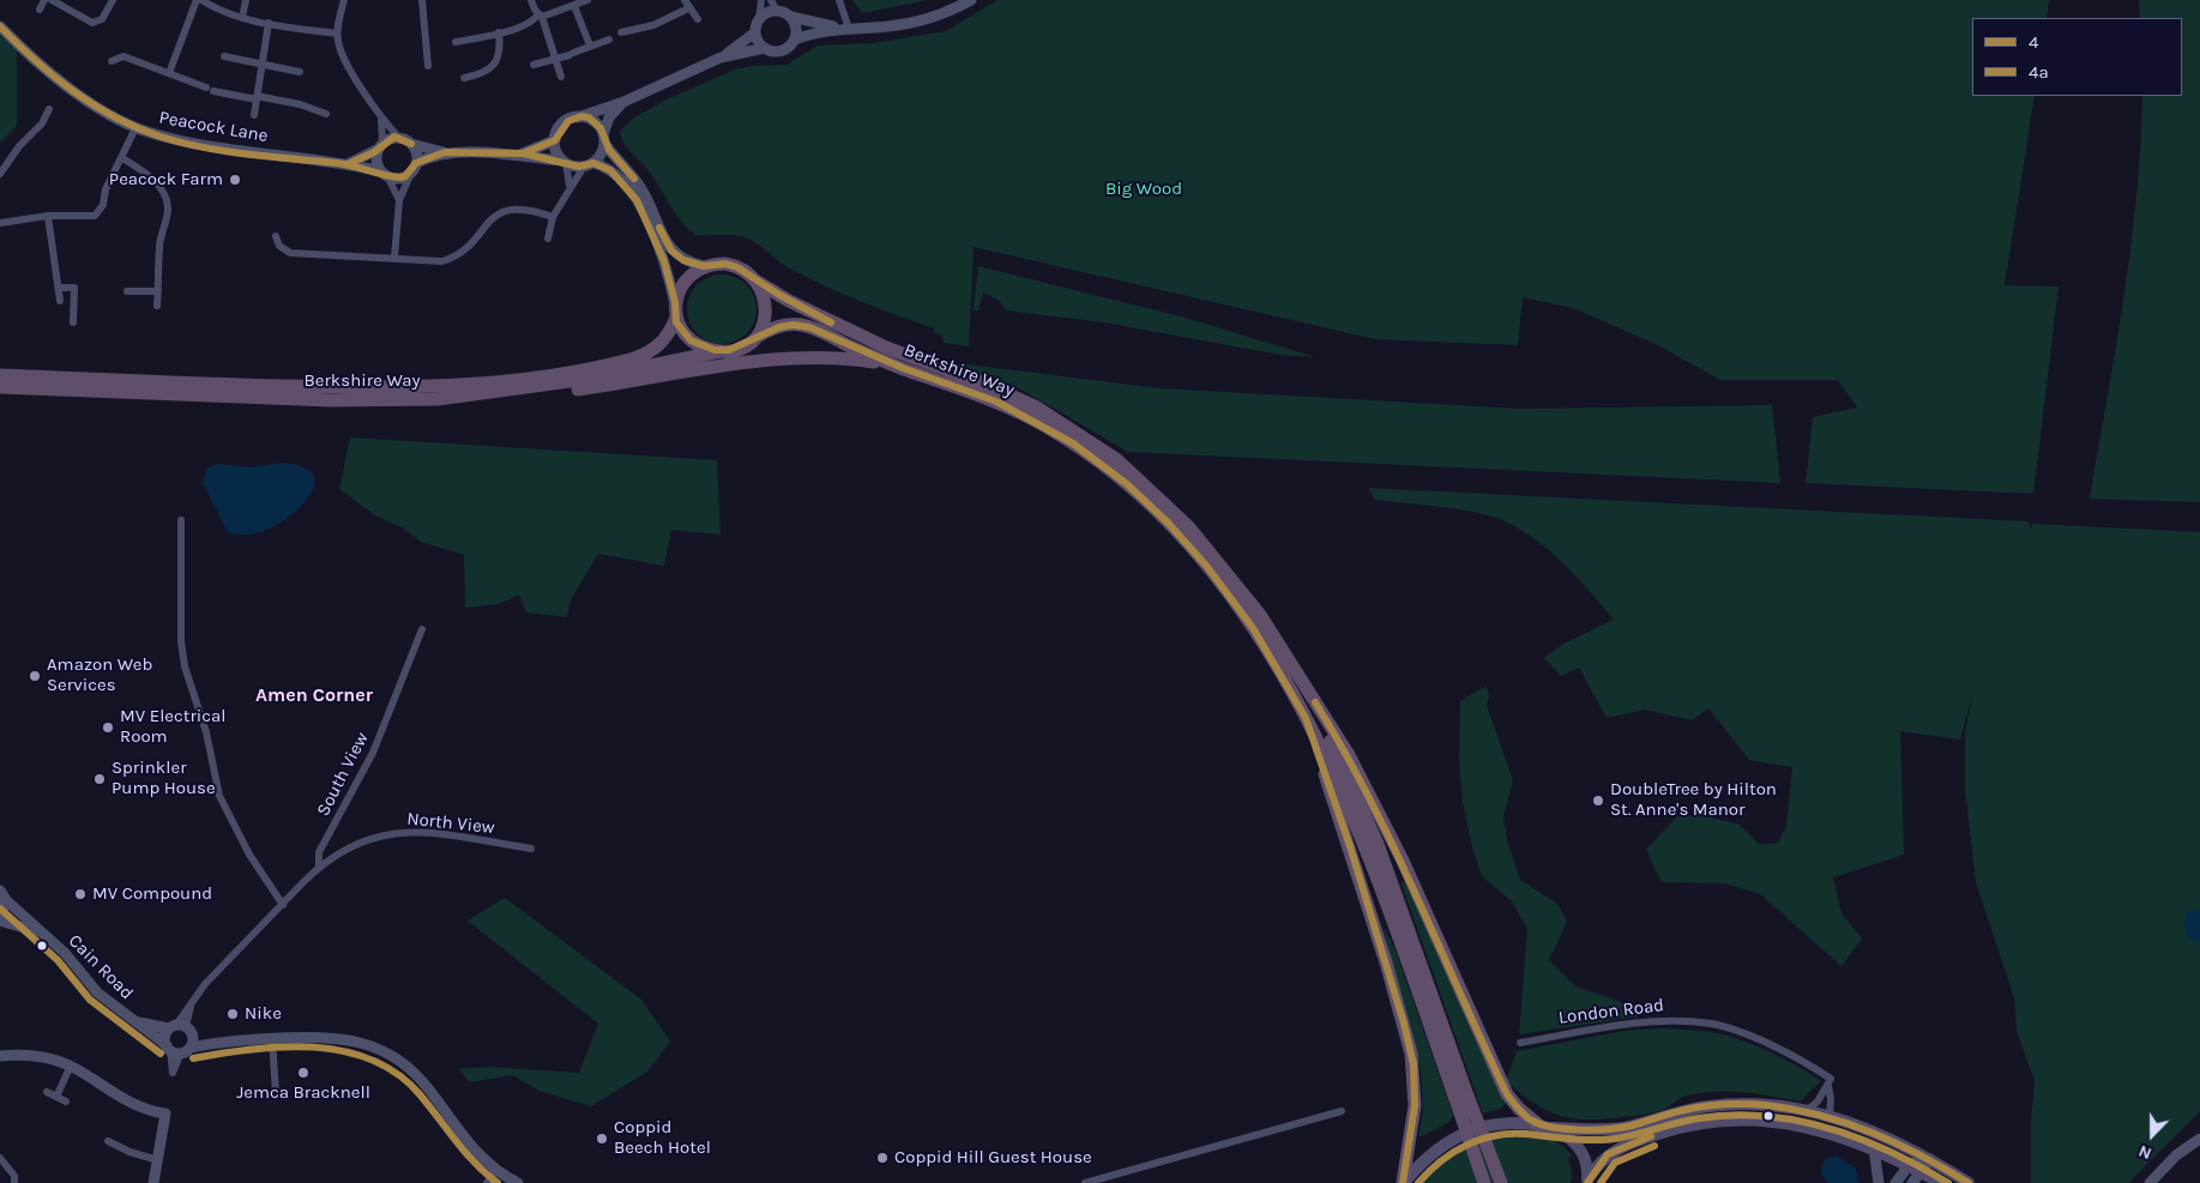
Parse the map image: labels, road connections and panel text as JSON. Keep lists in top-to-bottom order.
{
  "streets": {
    "highway": ["Berkshire Way"],
    "street": [
      "Peacock Lane",
      "South View",
      "North View",
      "Cain Road",
      "London Road"
    ]
  },
  "crossings": [
    ["South View", "North View"],
    ["North View", "Cain Road"]
  ],
  "districts": ["Amen Corner"],
  "parks": ["Big Wood"],
  "places": [
    "Peacock Farm",
    "Amazon Web Services",
    "MV Electrical Room",
    "Sprinkler Pump House",
    "DoubleTree by Hilton St. Anne's Manor",
    "MV Compound",
    "Nike",
    "Jemca Bracknell",
    "Coppid Beech Hotel",
    "Coppid Hill Guest House"
  ],
  "lines": ["transit line 4", "transit line 4a"],
  "legend": ["4", "4a"],
  "north": "bottom"
}
